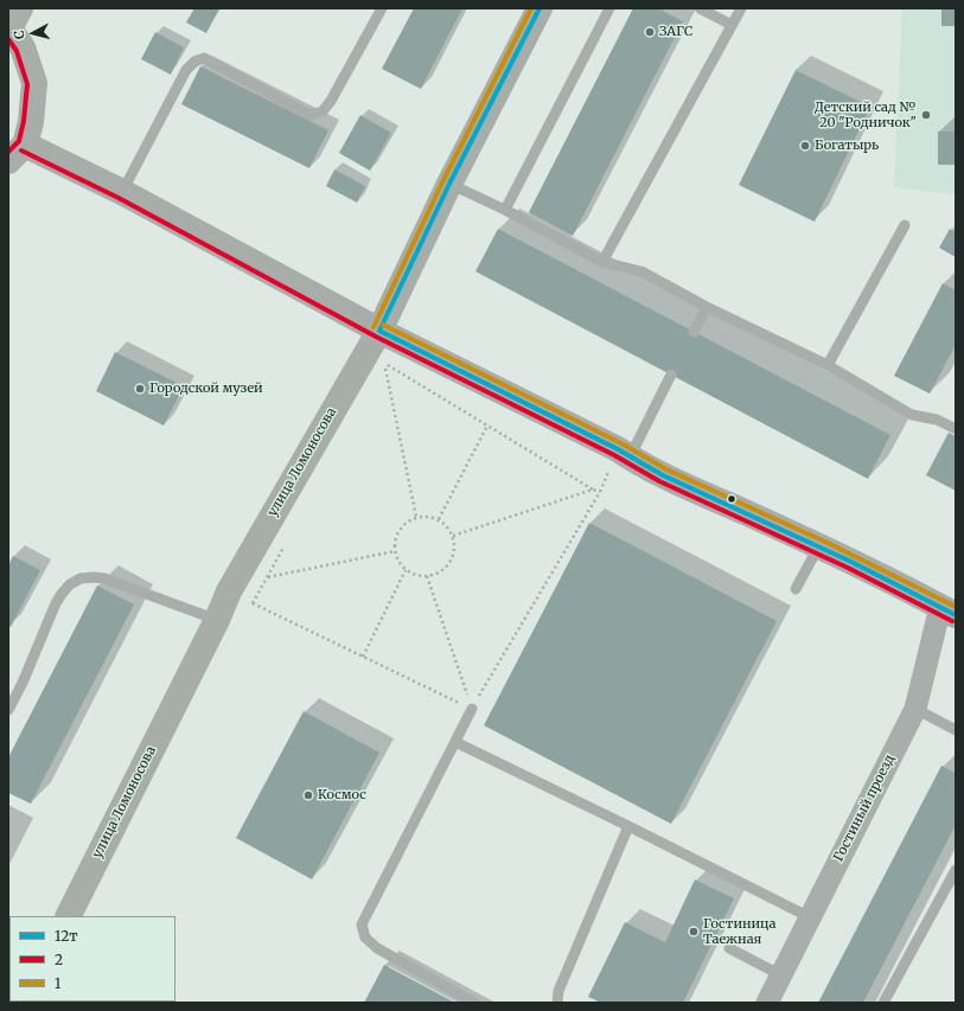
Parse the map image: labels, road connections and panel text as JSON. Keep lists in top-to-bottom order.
{
  "streets": {
    "main road": ["улица Ломоносова"],
    "street": ["Гостиный проезд"]
  },
  "places": [
    "ЗАГС",
    "Детский сад № 20 \"Родничок\"",
    "Богатырь",
    "Городской музей",
    "Космос",
    "Гостиница Таежная"
  ],
  "lines": ["transit line 12т", "transit line 1", "transit line 2"],
  "legend": ["12т", "2", "1"],
  "north": "left"
}
